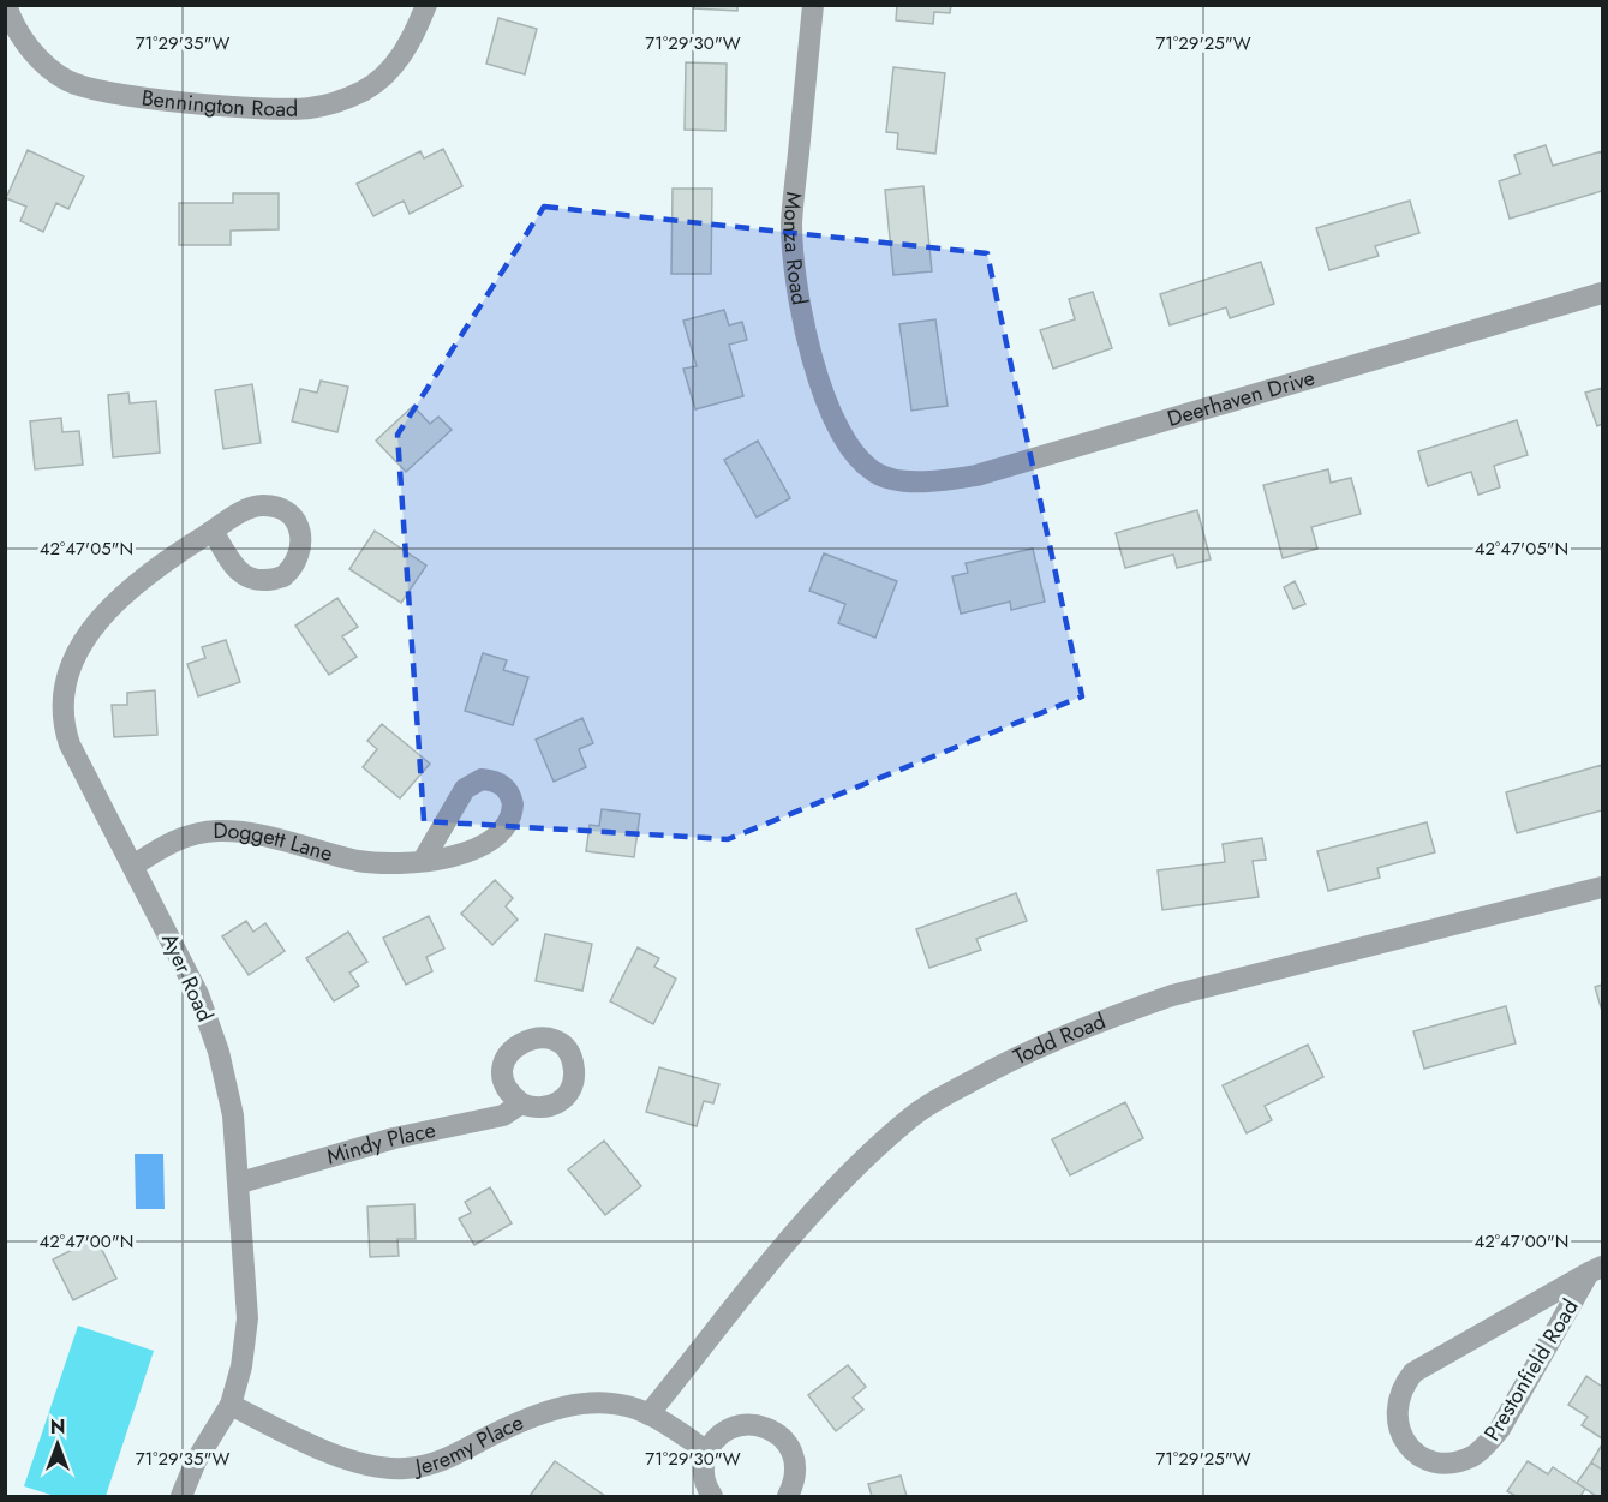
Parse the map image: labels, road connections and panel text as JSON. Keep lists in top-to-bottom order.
{
  "streets": {
    "street": [
      "Bennington Road",
      "Monza Road",
      "Deerhaven Drive",
      "Doggett Lane",
      "Ayer Road",
      "Todd Road",
      "Mindy Place",
      "Prestonfield Road",
      "Jeremy Place"
    ]
  },
  "crossings": [
    ["Monza Road", "Deerhaven Drive"],
    ["Doggett Lane", "Ayer Road"],
    ["Ayer Road", "Mindy Place"],
    ["Ayer Road", "Jeremy Place"],
    ["Todd Road", "Jeremy Place"]
  ],
  "north": "top",
  "coordinates": [
    "71°29'35\"W",
    "71°29'30\"W",
    "71°29'25\"W",
    "42°47'05\"N",
    "42°47'00\"N"
  ]
}
